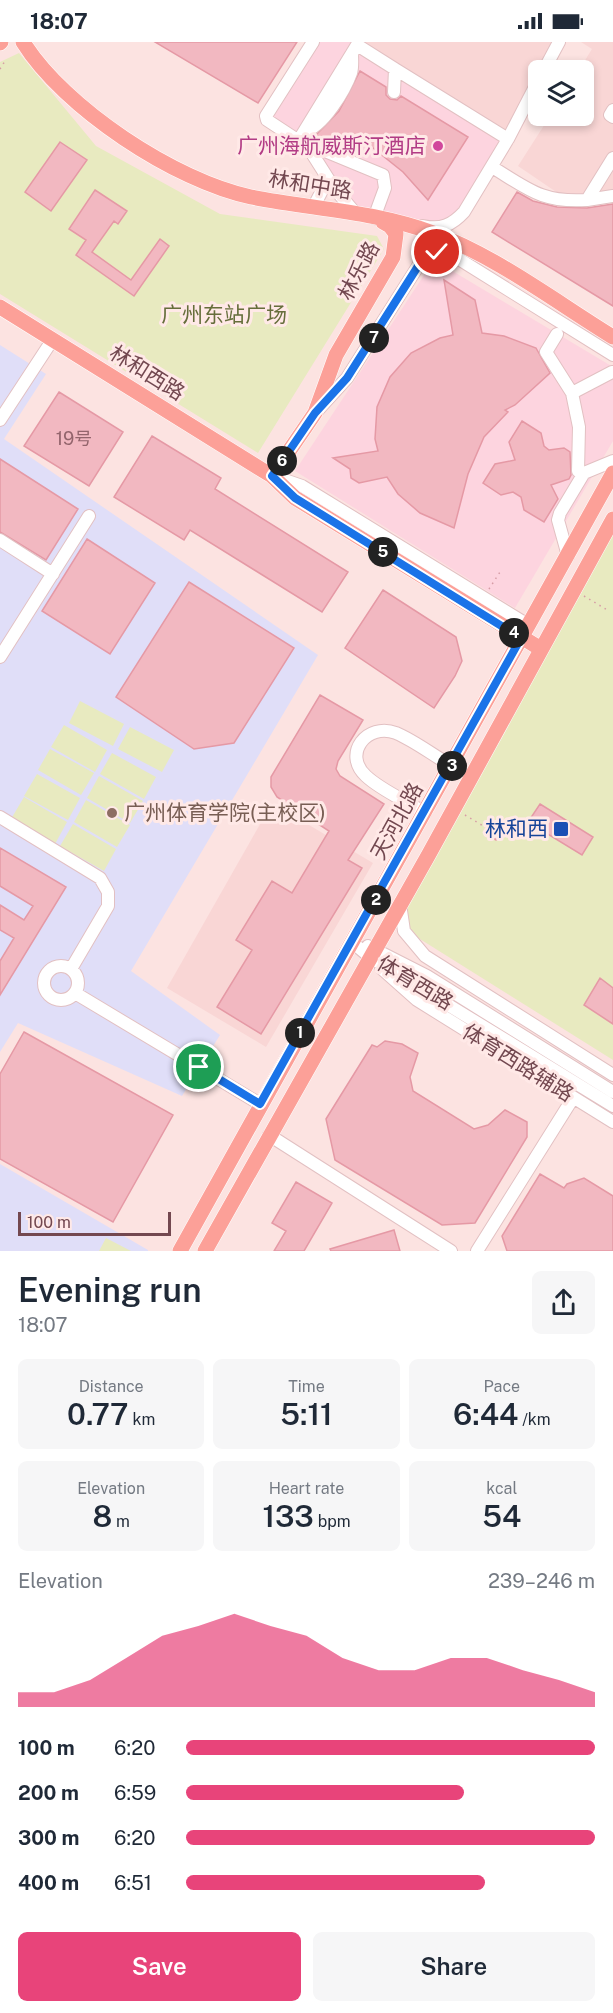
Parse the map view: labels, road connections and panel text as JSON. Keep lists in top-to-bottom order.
{
  "streets": {
    "main road": [
      "林和中路",
      "林乐路",
      "林和西路",
      "天河北路"
    ],
    "street": ["体育西路", "体育西路辅路"]
  },
  "crossings": [
    ["林和中路", "林乐路"],
    ["林乐路", "林和西路"],
    ["林和西路", "天河北路"],
    ["天河北路", "体育西路"],
    ["天河北路", "体育西路辅路"],
    ["体育西路", "体育西路辅路"]
  ],
  "parks": ["广州东站广场"],
  "places": {
    "other": ["广州海航威斯汀酒店", "广州体育学院(主校区)"],
    "transit": ["林和西"]
  },
  "house_numbers": ["19号"],
  "scale_bar": "100 m",
  "page": {
    "status": "18:07",
    "pins": [
      "7",
      "6",
      "5",
      "4",
      "3",
      "2",
      "1"
    ],
    "scale": "100 m",
    "heading": ["Evening run", "18:07"],
    "stats": [
      ["Distance", "0.77 km"],
      ["Time", "5:11"],
      ["Pace", "6:44 /km"],
      ["Elevation", "8 m"],
      ["Heart rate", "133 bpm"],
      ["kcal", "54"]
    ],
    "chart": ["Elevation", "239–246 m"],
    "list": [
      {
        "name": "100 m",
        "note": "6:20"
      },
      {
        "name": "200 m",
        "note": "6:59"
      },
      {
        "name": "300 m",
        "note": "6:20"
      },
      {
        "name": "400 m",
        "note": "6:51"
      }
    ],
    "buttons": ["Save", "Share"]
  }
}
